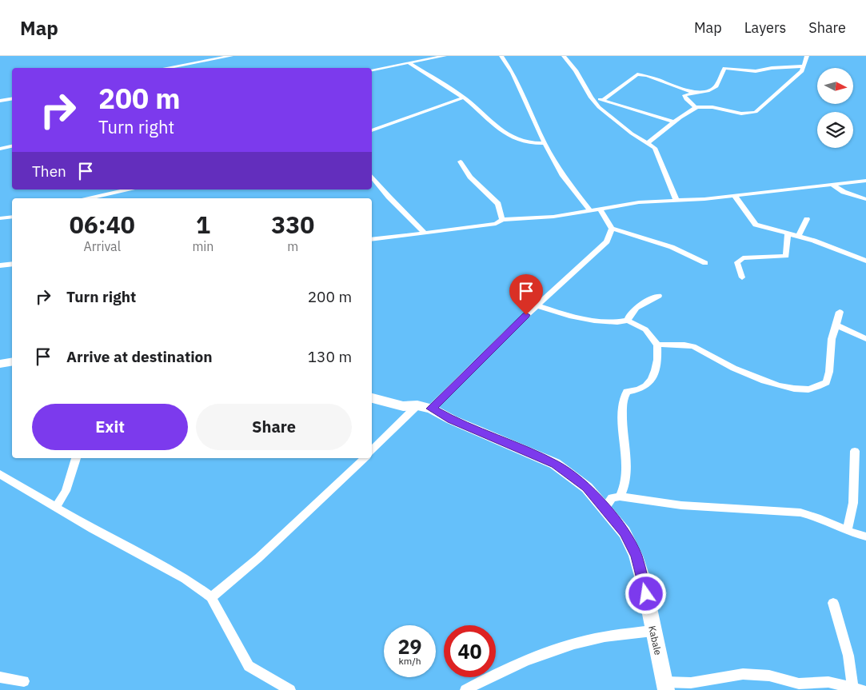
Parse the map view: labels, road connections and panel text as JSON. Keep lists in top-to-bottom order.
{
  "streets": {
    "street": ["Kabale"]
  },
  "north": "right",
  "page": {
    "header": "Map",
    "nav": ["Map", "Layers", "Share"],
    "turn": ["200 m", "Turn right"],
    "then": "Then",
    "eta": [
      "06:40",
      "Arrival",
      "1",
      "min",
      "330",
      "m"
    ],
    "list": [
      {
        "name": "Turn right",
        "value": "200 m"
      },
      {
        "name": "Arrive at destination",
        "value": "130 m"
      }
    ],
    "buttons": ["Exit", "Share"],
    "speed": "29 km/h",
    "limit": "40"
  }
}
